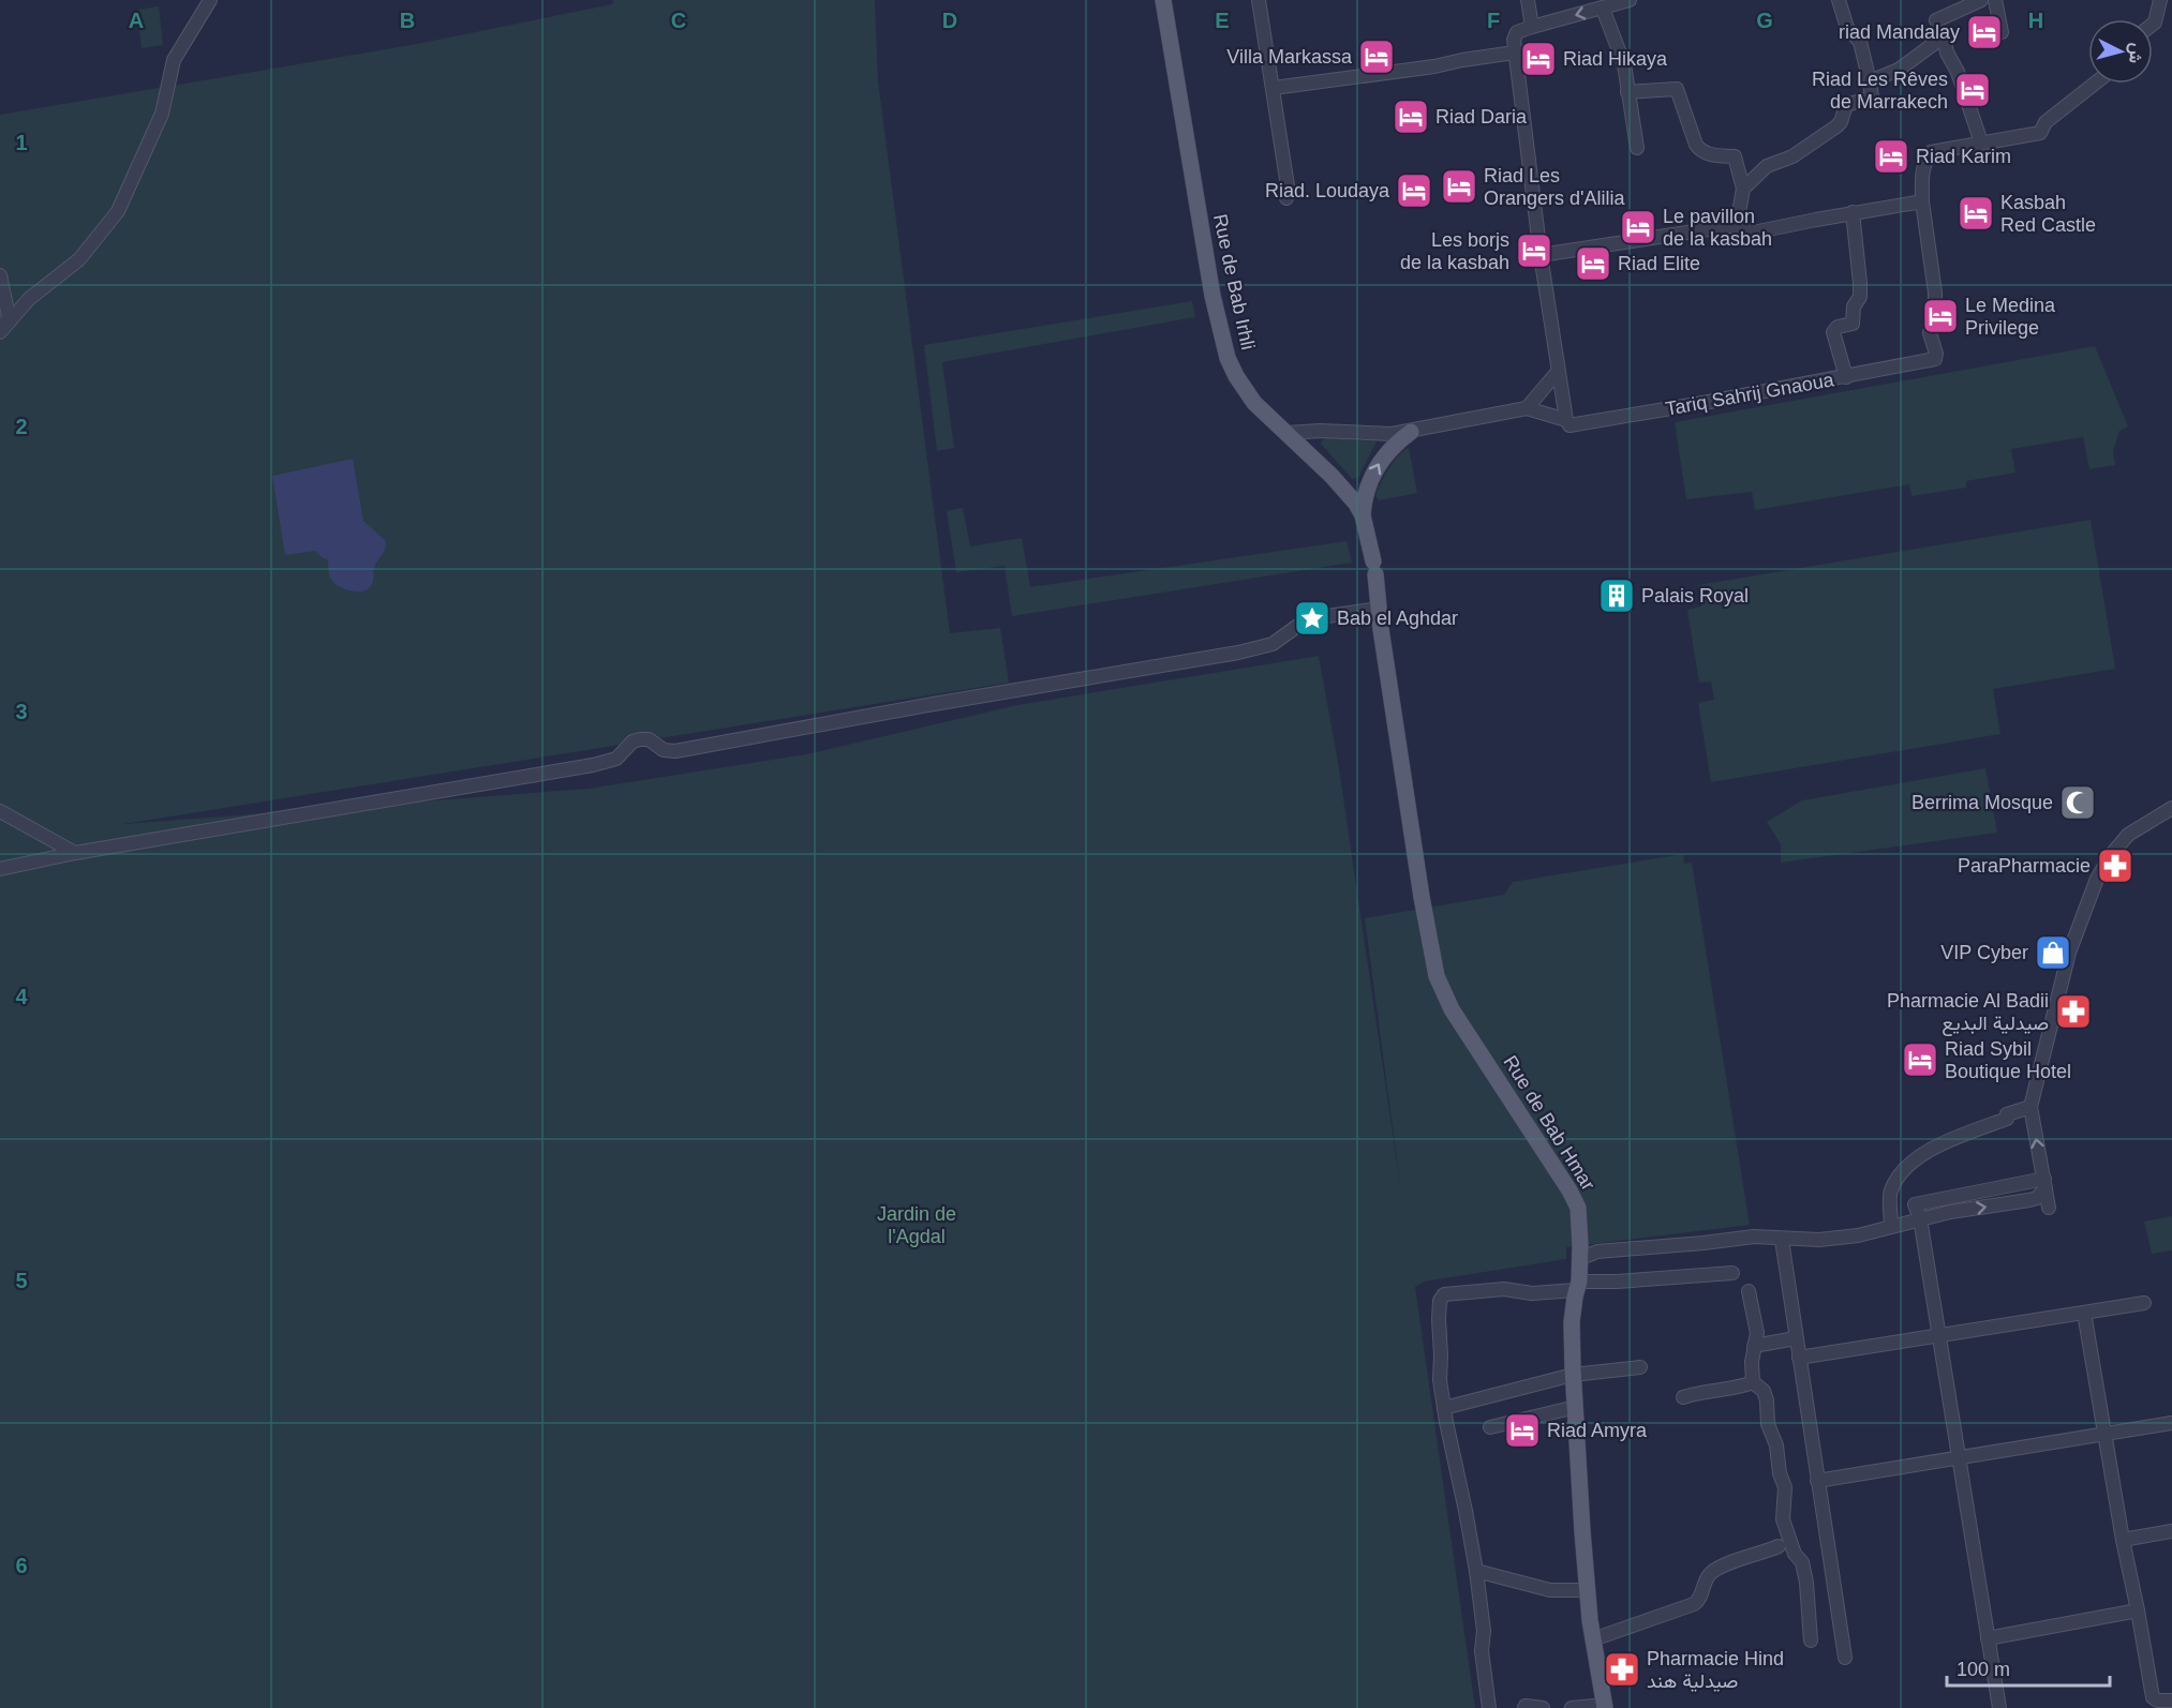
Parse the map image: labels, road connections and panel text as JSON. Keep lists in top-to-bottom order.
{
  "streets": {
    "main road": ["Rue de Bab Irhli", "Rue de Bab Hmar"],
    "street": ["Tariq Sahrij Gnaoua"]
  },
  "crossings": [
    ["Rue de Bab Irhli", "Rue de Bab Hmar"]
  ],
  "parks": ["Jardin de l'Agdal"],
  "places": {
    "hotel": [
      "riad Mandalay",
      "Villa Markassa",
      "Riad Hikaya",
      "Riad Les Rêves de Marrakech",
      "Riad Daria",
      "Riad Karim",
      "Riad Les Orangers d'Alilia",
      "Riad. Loudaya",
      "Kasbah Red Castle",
      "Le pavillon de la kasbah",
      "Les borjs de la kasbah",
      "Riad Elite",
      "Le Medina Privilege",
      "Riad Sybil Boutique Hotel",
      "Riad Amyra"
    ],
    "building": ["Palais Royal"],
    "place": ["Bab el Aghdar"],
    "mosque": ["Berrima Mosque"],
    "pharmacy": ["ParaPharmacie", "Pharmacie Al Badii صيدلية البديع", "Pharmacie Hind صيدلية هند"],
    "shop": ["VIP Cyber"]
  },
  "scale_bar": "100 m",
  "north": "right",
  "grid": {
    "columns": [
      "A",
      "B",
      "C",
      "D",
      "E",
      "F",
      "G",
      "H"
    ],
    "rows": [
      "1",
      "2",
      "3",
      "4",
      "5",
      "6"
    ]
  }
}
